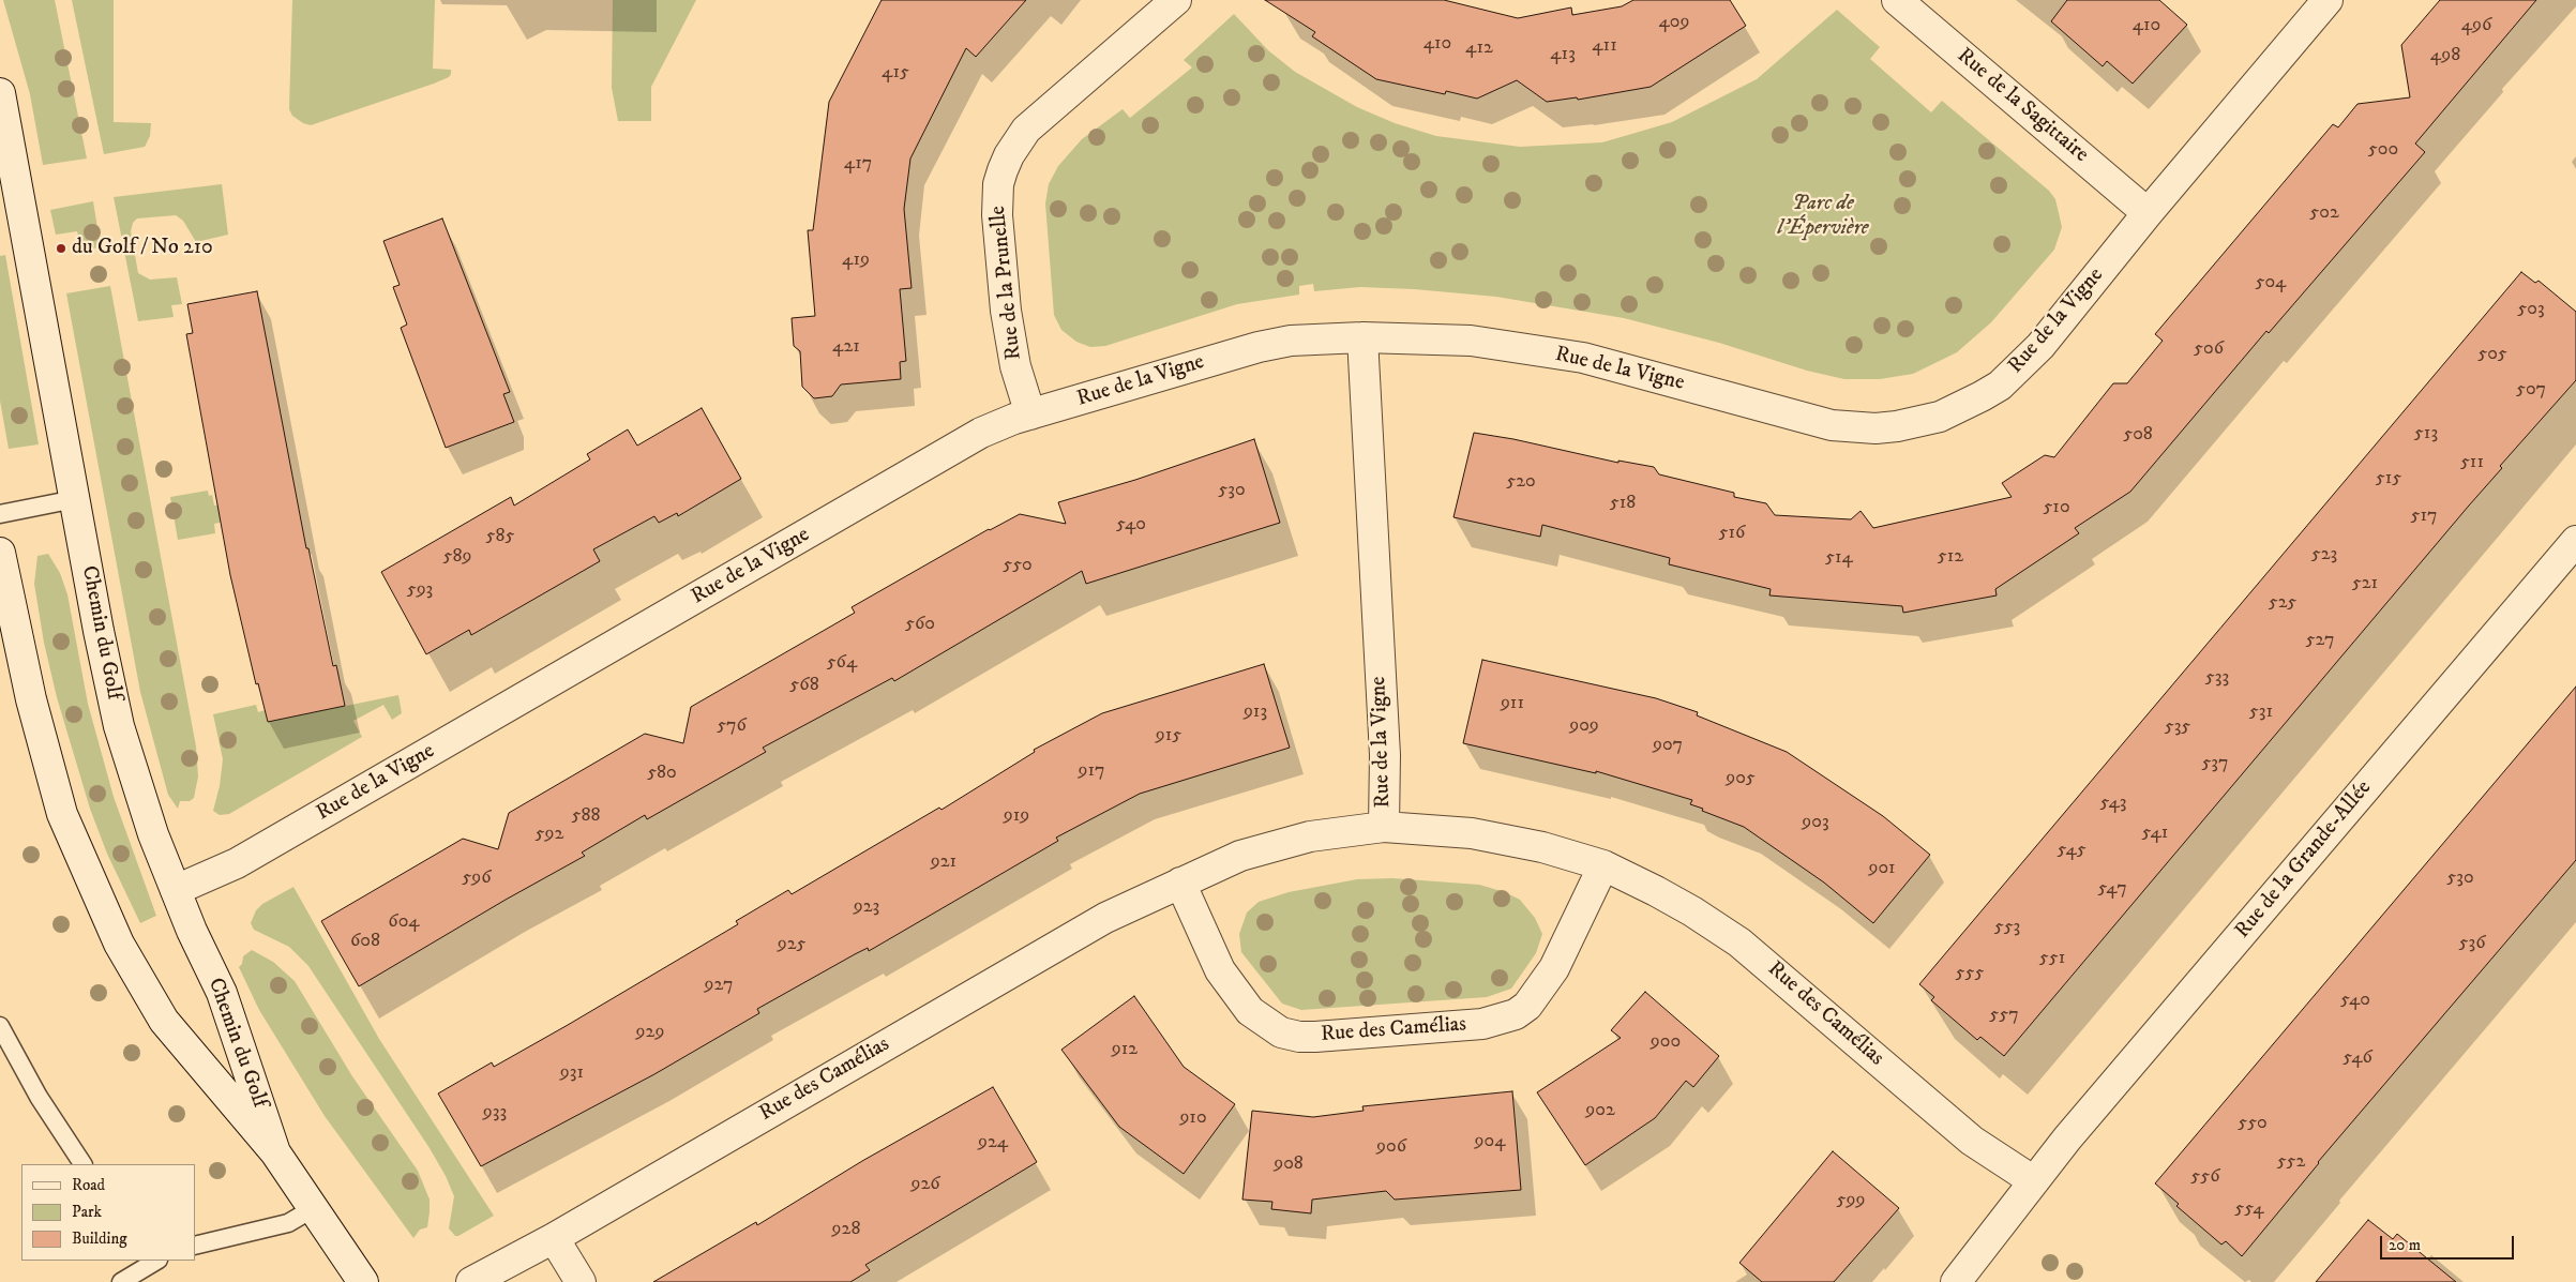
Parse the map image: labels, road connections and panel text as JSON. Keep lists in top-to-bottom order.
{
  "streets": {
    "street": [
      "Rue de la Sagittaire",
      "Rue de la Prunelle",
      "Rue de la Vigne",
      "Chemin du Golf",
      "Rue de la Grande-Allée",
      "Rue des Camélias"
    ]
  },
  "crossings": [
    ["Rue de la Sagittaire", "Rue de la Vigne"],
    ["Rue de la Prunelle", "Rue de la Vigne"],
    ["Rue de la Vigne", "Chemin du Golf"],
    ["Rue de la Vigne", "Rue des Camélias"],
    ["Rue de la Grande-Allée", "Rue des Camélias"]
  ],
  "parks": ["Parc de l'Épervière"],
  "places": ["du Golf / No 210"],
  "house_numbers": [
    "409",
    "410",
    "496",
    "410",
    "411",
    "412",
    "413",
    "498",
    "415",
    "500",
    "417",
    "502",
    "419",
    "504",
    "503",
    "421",
    "506",
    "505",
    "507",
    "513",
    "508",
    "511",
    "515",
    "520",
    "530",
    "518",
    "510",
    "517",
    "540",
    "516",
    "585",
    "523",
    "589",
    "512",
    "514",
    "550",
    "521",
    "593",
    "525",
    "560",
    "527",
    "564",
    "533",
    "568",
    "911",
    "913",
    "531",
    "576",
    "909",
    "535",
    "915",
    "907",
    "537",
    "917",
    "580",
    "905",
    "543",
    "588",
    "919",
    "903",
    "541",
    "592",
    "545",
    "921",
    "901",
    "596",
    "530",
    "547",
    "923",
    "604",
    "553",
    "608",
    "536",
    "925",
    "551",
    "555",
    "927",
    "540",
    "557",
    "929",
    "900",
    "912",
    "546",
    "931",
    "902",
    "933",
    "910",
    "550",
    "904",
    "924",
    "906",
    "552",
    "908",
    "556",
    "926",
    "599",
    "554",
    "928"
  ],
  "legend": ["Road", "Park", "Building"],
  "scale_bar": "20 m"
}
